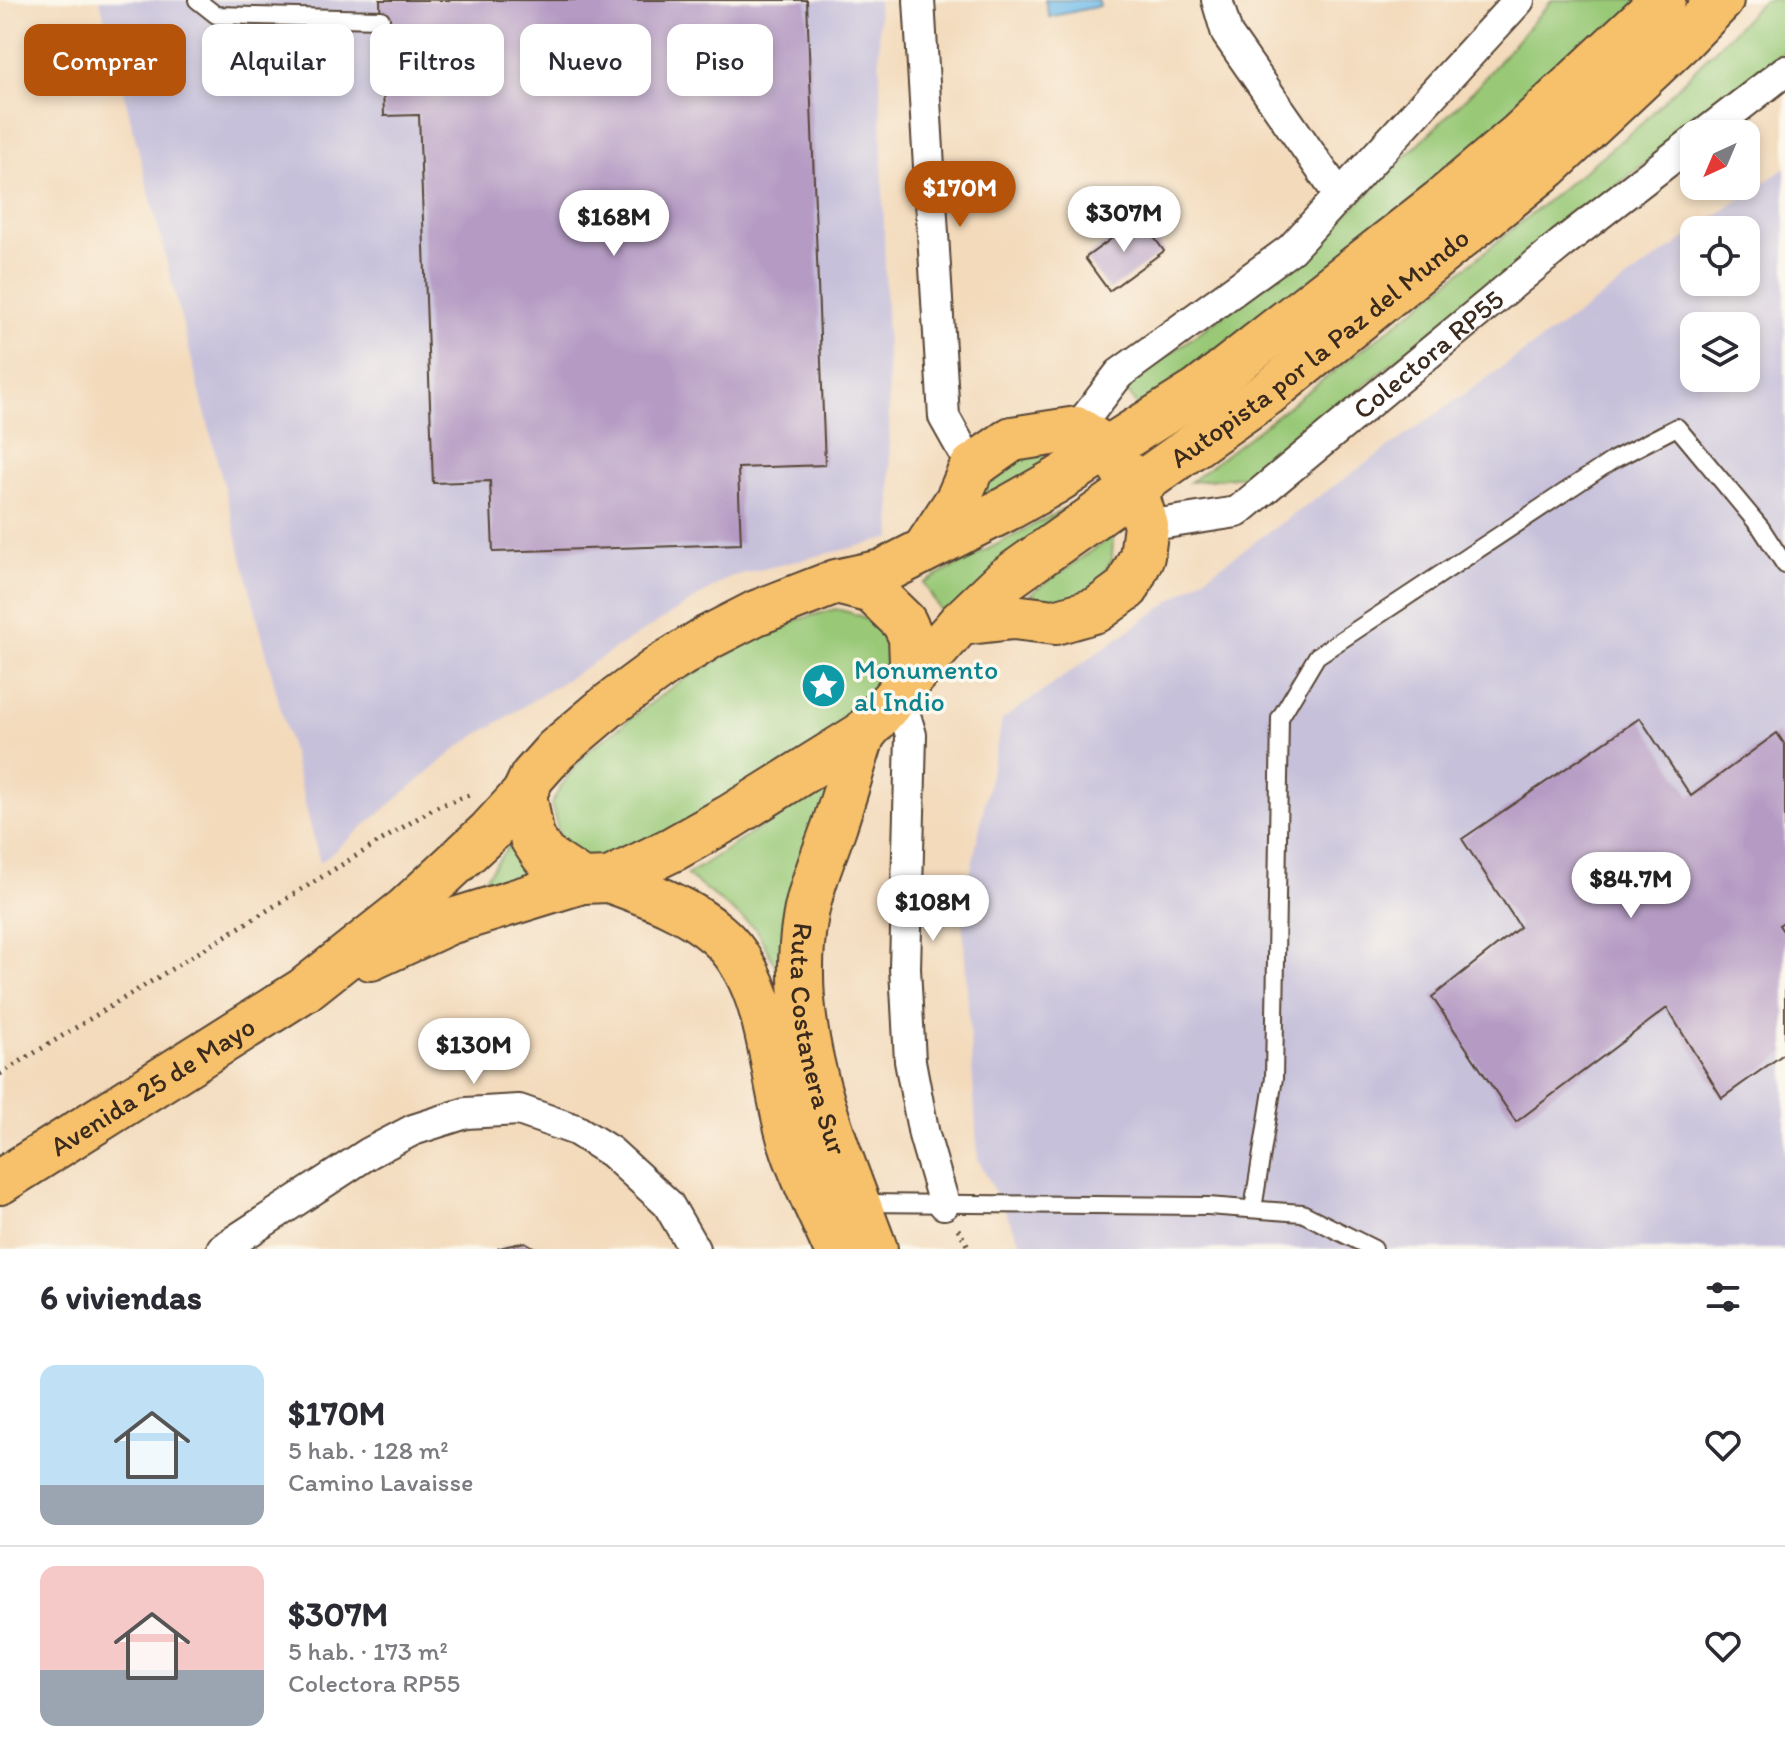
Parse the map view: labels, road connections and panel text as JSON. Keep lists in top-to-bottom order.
{
  "streets": {
    "main road": ["Autopista por la Paz del Mundo", "Ruta Costanera Sur", "Avenida 25 de Mayo"],
    "street": ["Colectora RP55"]
  },
  "crossings": [
    ["Autopista por la Paz del Mundo", "Colectora RP55"],
    ["Autopista por la Paz del Mundo", "Ruta Costanera Sur"],
    ["Autopista por la Paz del Mundo", "Avenida 25 de Mayo"],
    ["Ruta Costanera Sur", "Avenida 25 de Mayo"]
  ],
  "places": {
    "place": ["Monumento al Indio"]
  },
  "north": "bottom left",
  "page": {
    "chip": [
      "Comprar",
      "Alquilar",
      "Filtros",
      "Nuevo",
      "Piso"
    ],
    "price": [
      "$170M",
      "$307M",
      "$168M",
      "$84.7M",
      "$108M",
      "$130M"
    ],
    "heading": "6 viviendas",
    "list": [
      {
        "name": "$170M",
        "note": "5 hab. · 128 m² · Camino Lavaisse"
      },
      {
        "name": "$307M",
        "note": "5 hab. · 173 m² · Colectora RP55"
      }
    ]
  }
}
